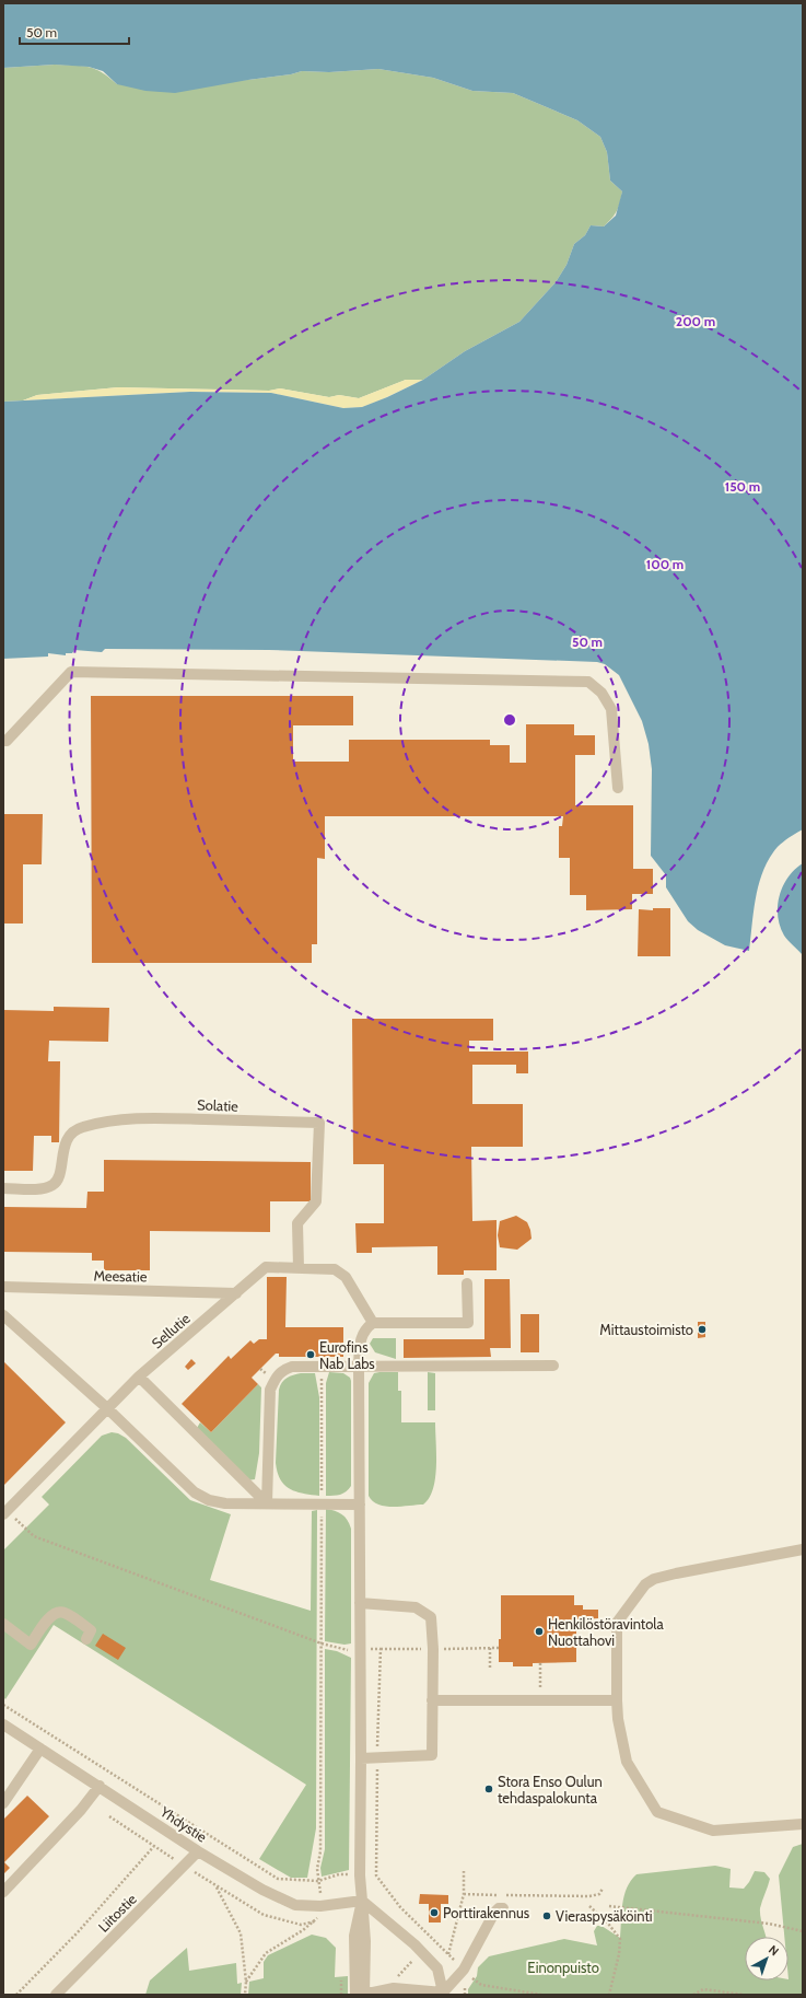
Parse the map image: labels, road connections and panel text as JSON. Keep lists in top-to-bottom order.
{
  "streets": {
    "lane": [
      "Solatie",
      "Meesatie",
      "Sellutie",
      "Yhdystie",
      "Liitostie"
    ]
  },
  "crossings": [
    ["Solatie", "Sellutie"],
    ["Meesatie", "Sellutie"],
    ["Yhdystie", "Liitostie"]
  ],
  "parks": ["Einonpuisto"],
  "places": [
    "Mittaustoimisto",
    "Eurofins Nab Labs",
    "Henkilöstöravintola Nuottahovi",
    "Stora Enso Oulun tehdaspalokunta",
    "Porttirakennus",
    "Vieraspysäköinti"
  ],
  "scale_bar": "50 m",
  "north": "top right",
  "rings": [
    "200 m",
    "150 m",
    "100 m",
    "50 m"
  ]
}
